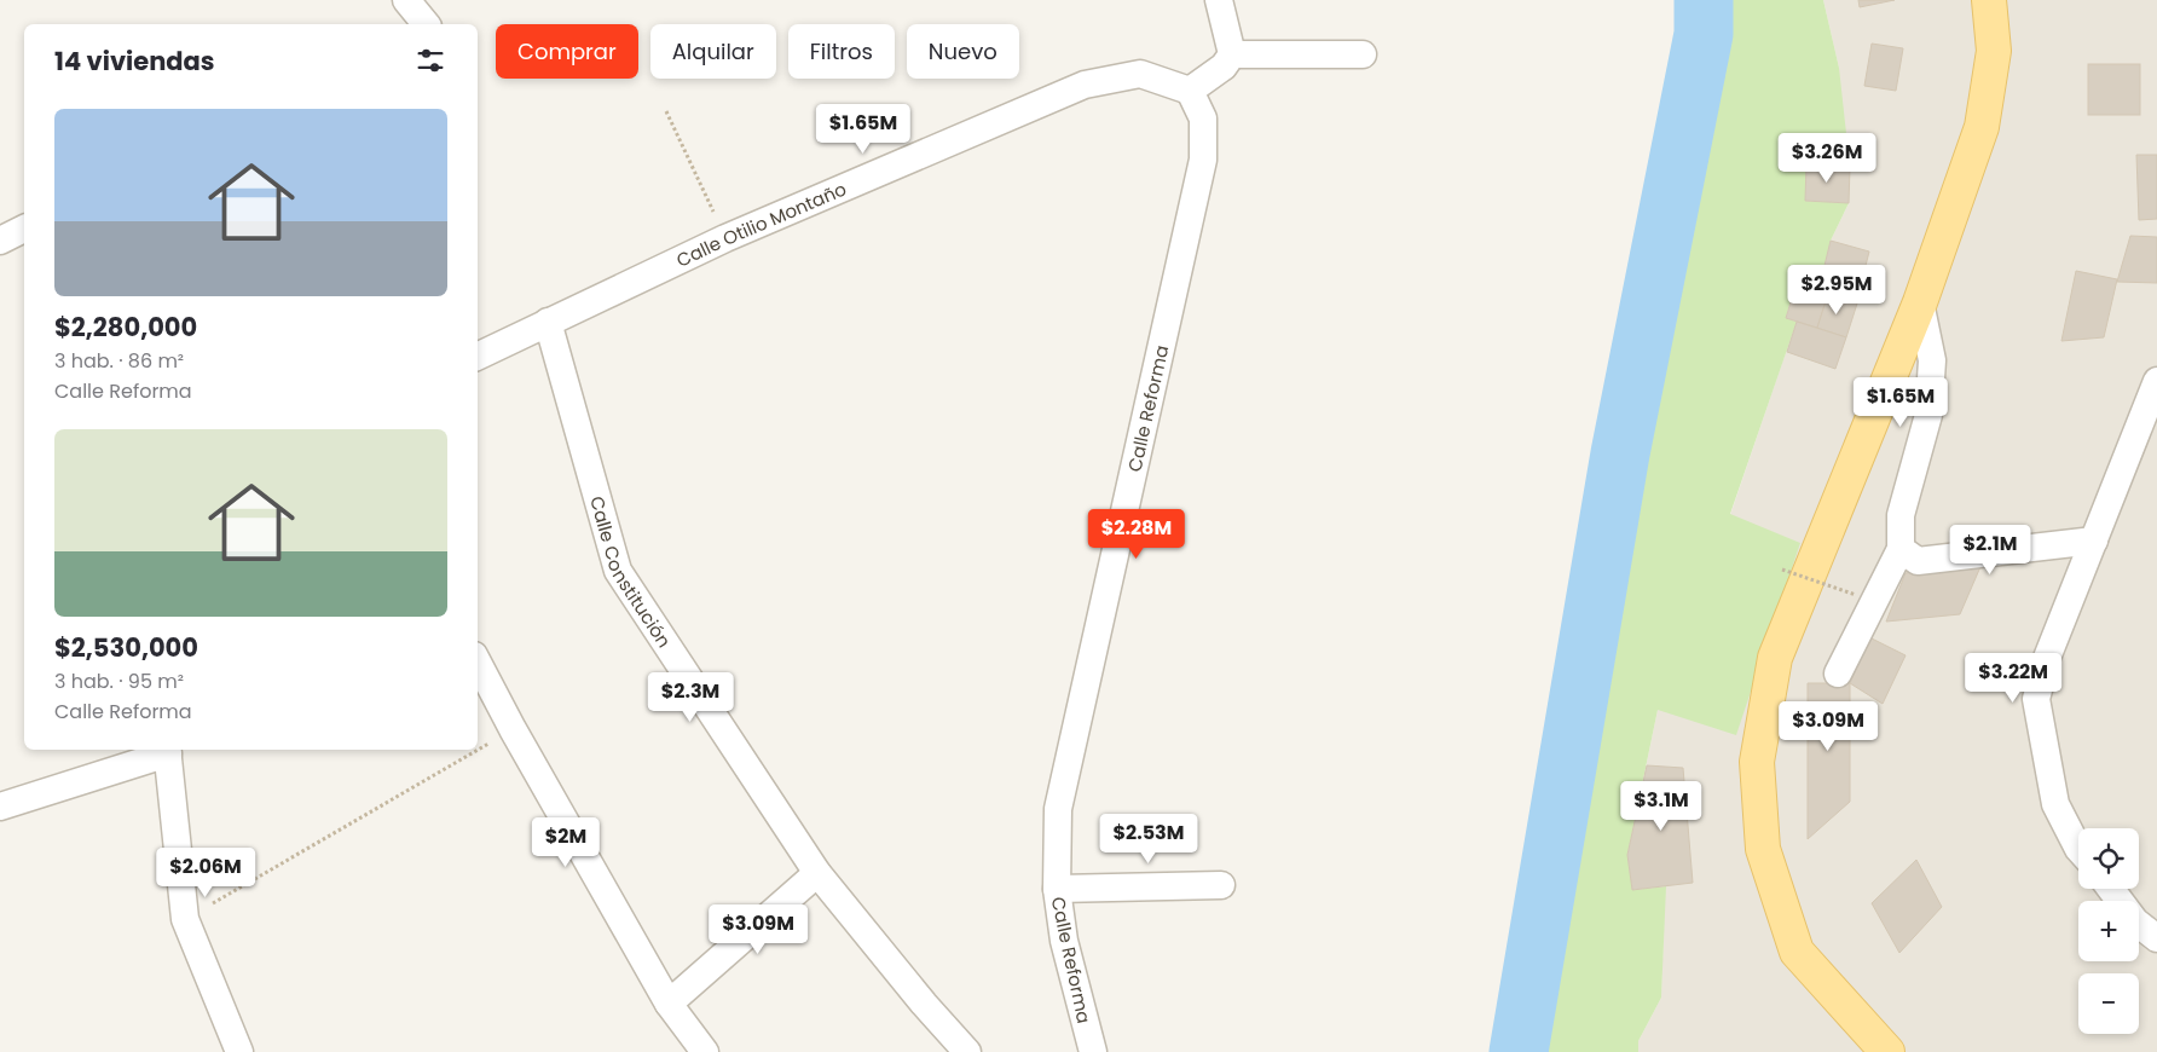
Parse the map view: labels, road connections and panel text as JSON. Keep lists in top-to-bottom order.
{
  "streets": {
    "street": ["Calle Otilio Montaño", "Calle Reforma", "Calle Constitución"]
  },
  "crossings": [
    ["Calle Otilio Montaño", "Calle Reforma"],
    ["Calle Otilio Montaño", "Calle Constitución"]
  ],
  "page": {
    "chip": [
      "Comprar",
      "Alquilar",
      "Filtros",
      "Nuevo"
    ],
    "heading": "14 viviendas",
    "list": [
      {
        "name": "$2,280,000",
        "note": "3 hab. · 86 m² · Calle Reforma"
      },
      {
        "name": "$2,530,000",
        "note": "3 hab. · 95 m² · Calle Reforma"
      }
    ],
    "price": [
      "$1.65M",
      "$3.26M",
      "$2.95M",
      "$1.65M",
      "$2.28M",
      "$2.1M",
      "$3.22M",
      "$2.3M",
      "$3.09M",
      "$3.1M",
      "$2.53M",
      "$2M",
      "$2.06M",
      "$3.09M"
    ],
    "map_buttons": ["+", "−"]
  }
}
